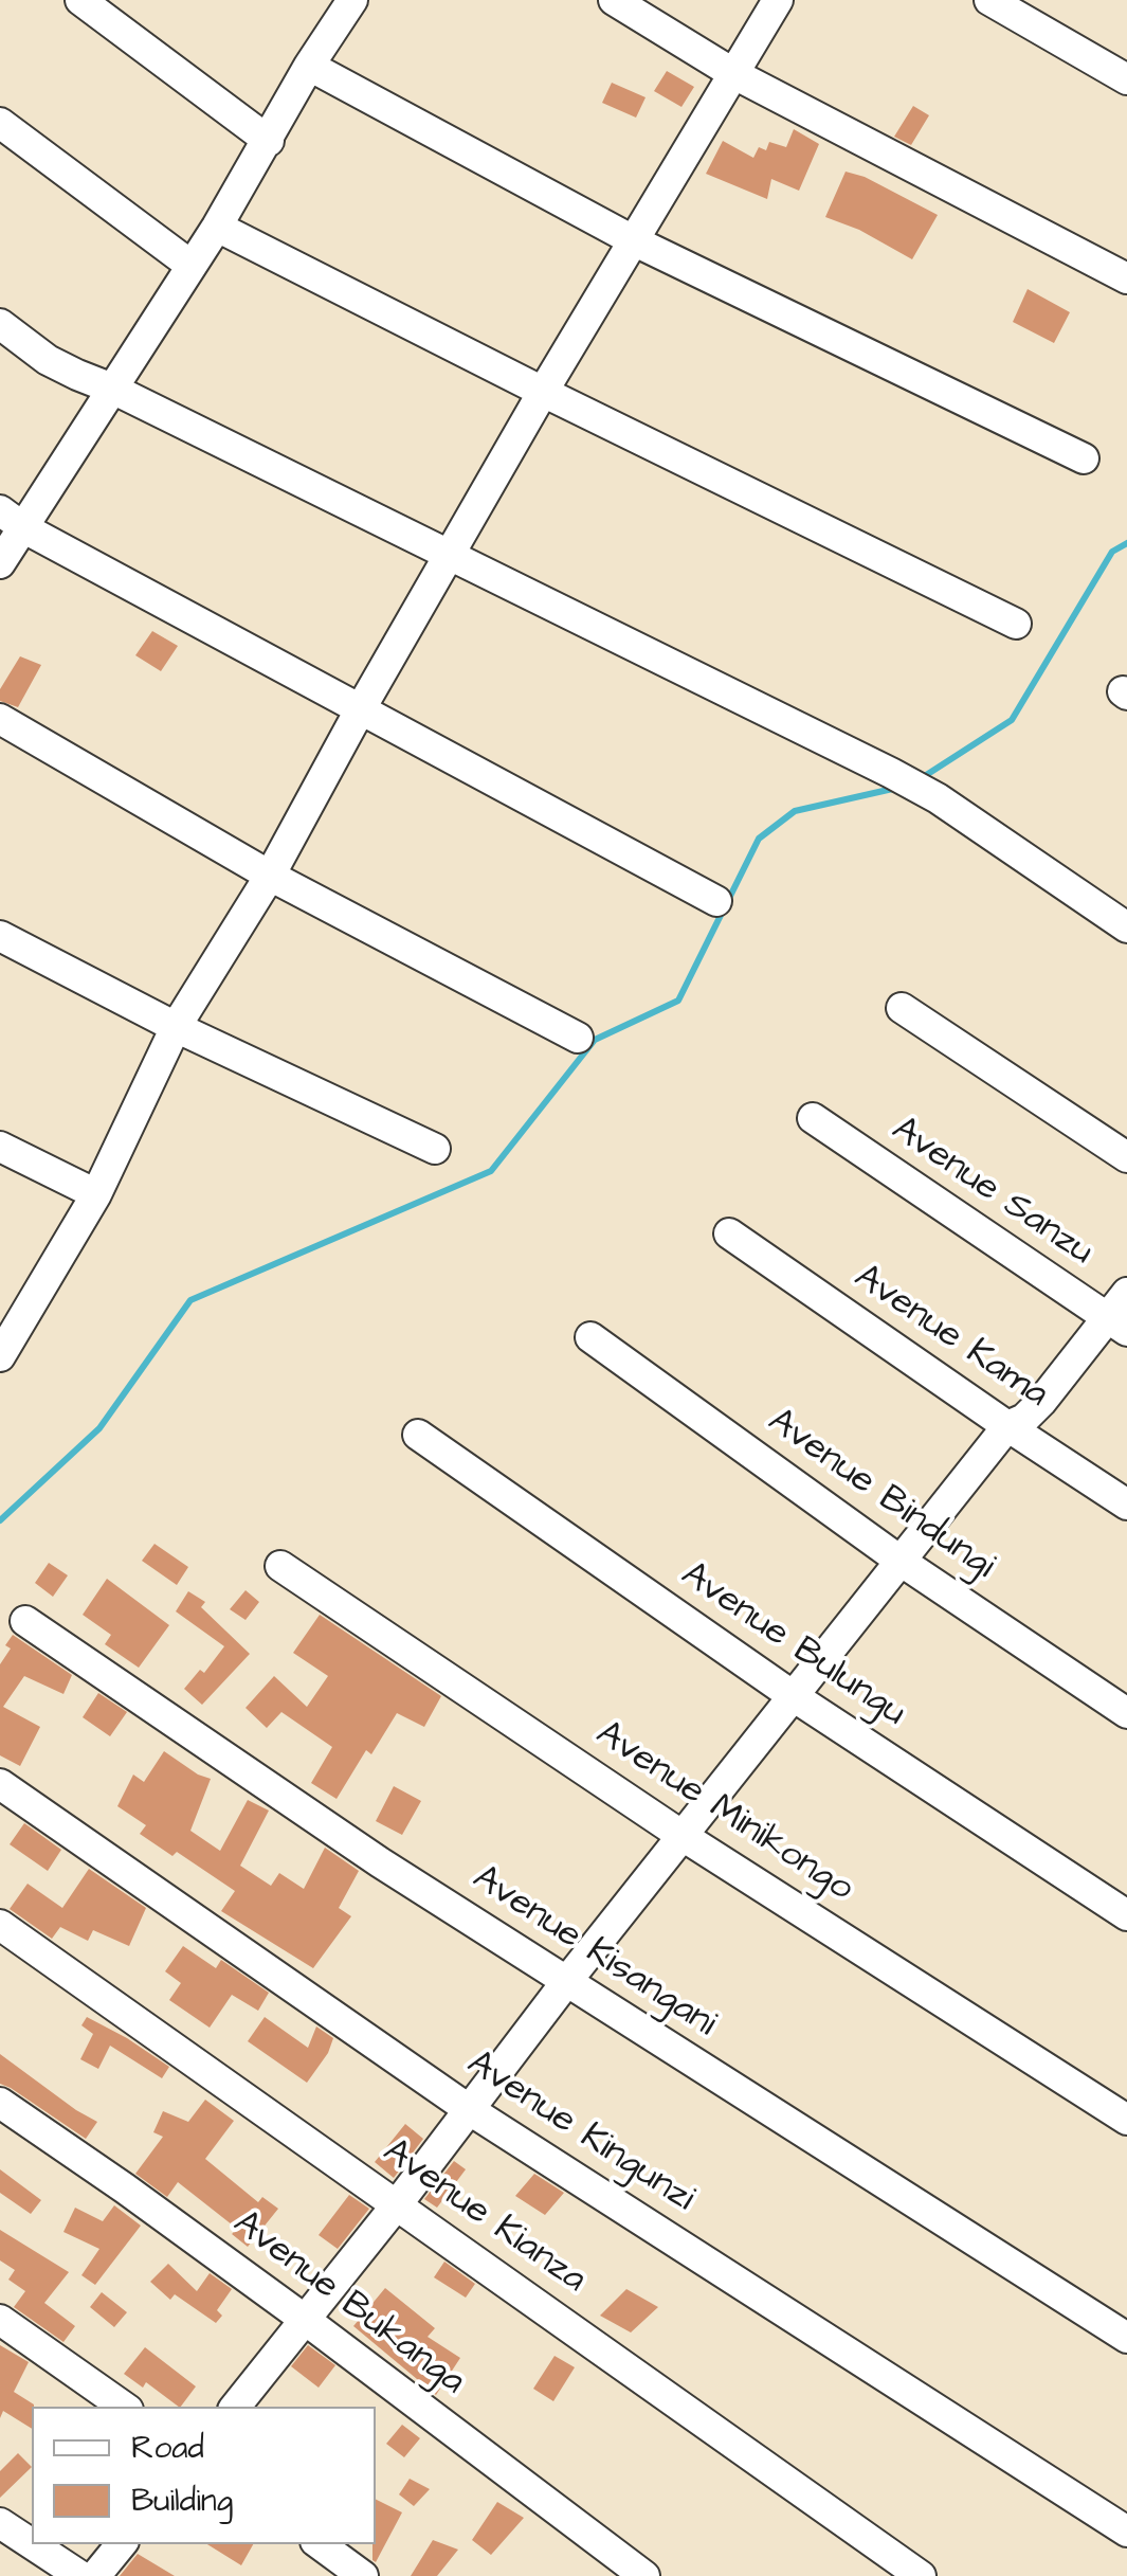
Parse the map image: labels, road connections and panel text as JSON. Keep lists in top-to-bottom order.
{
  "streets": {
    "street": [
      "Avenue Sanzu",
      "Avenue Kama",
      "Avenue Bindungi",
      "Avenue Bulungu",
      "Avenue Minikongo",
      "Avenue Kisangani",
      "Avenue Kingunzi",
      "Avenue Kianza",
      "Avenue Bukanga"
    ]
  },
  "legend": ["Road", "Building"]
}
